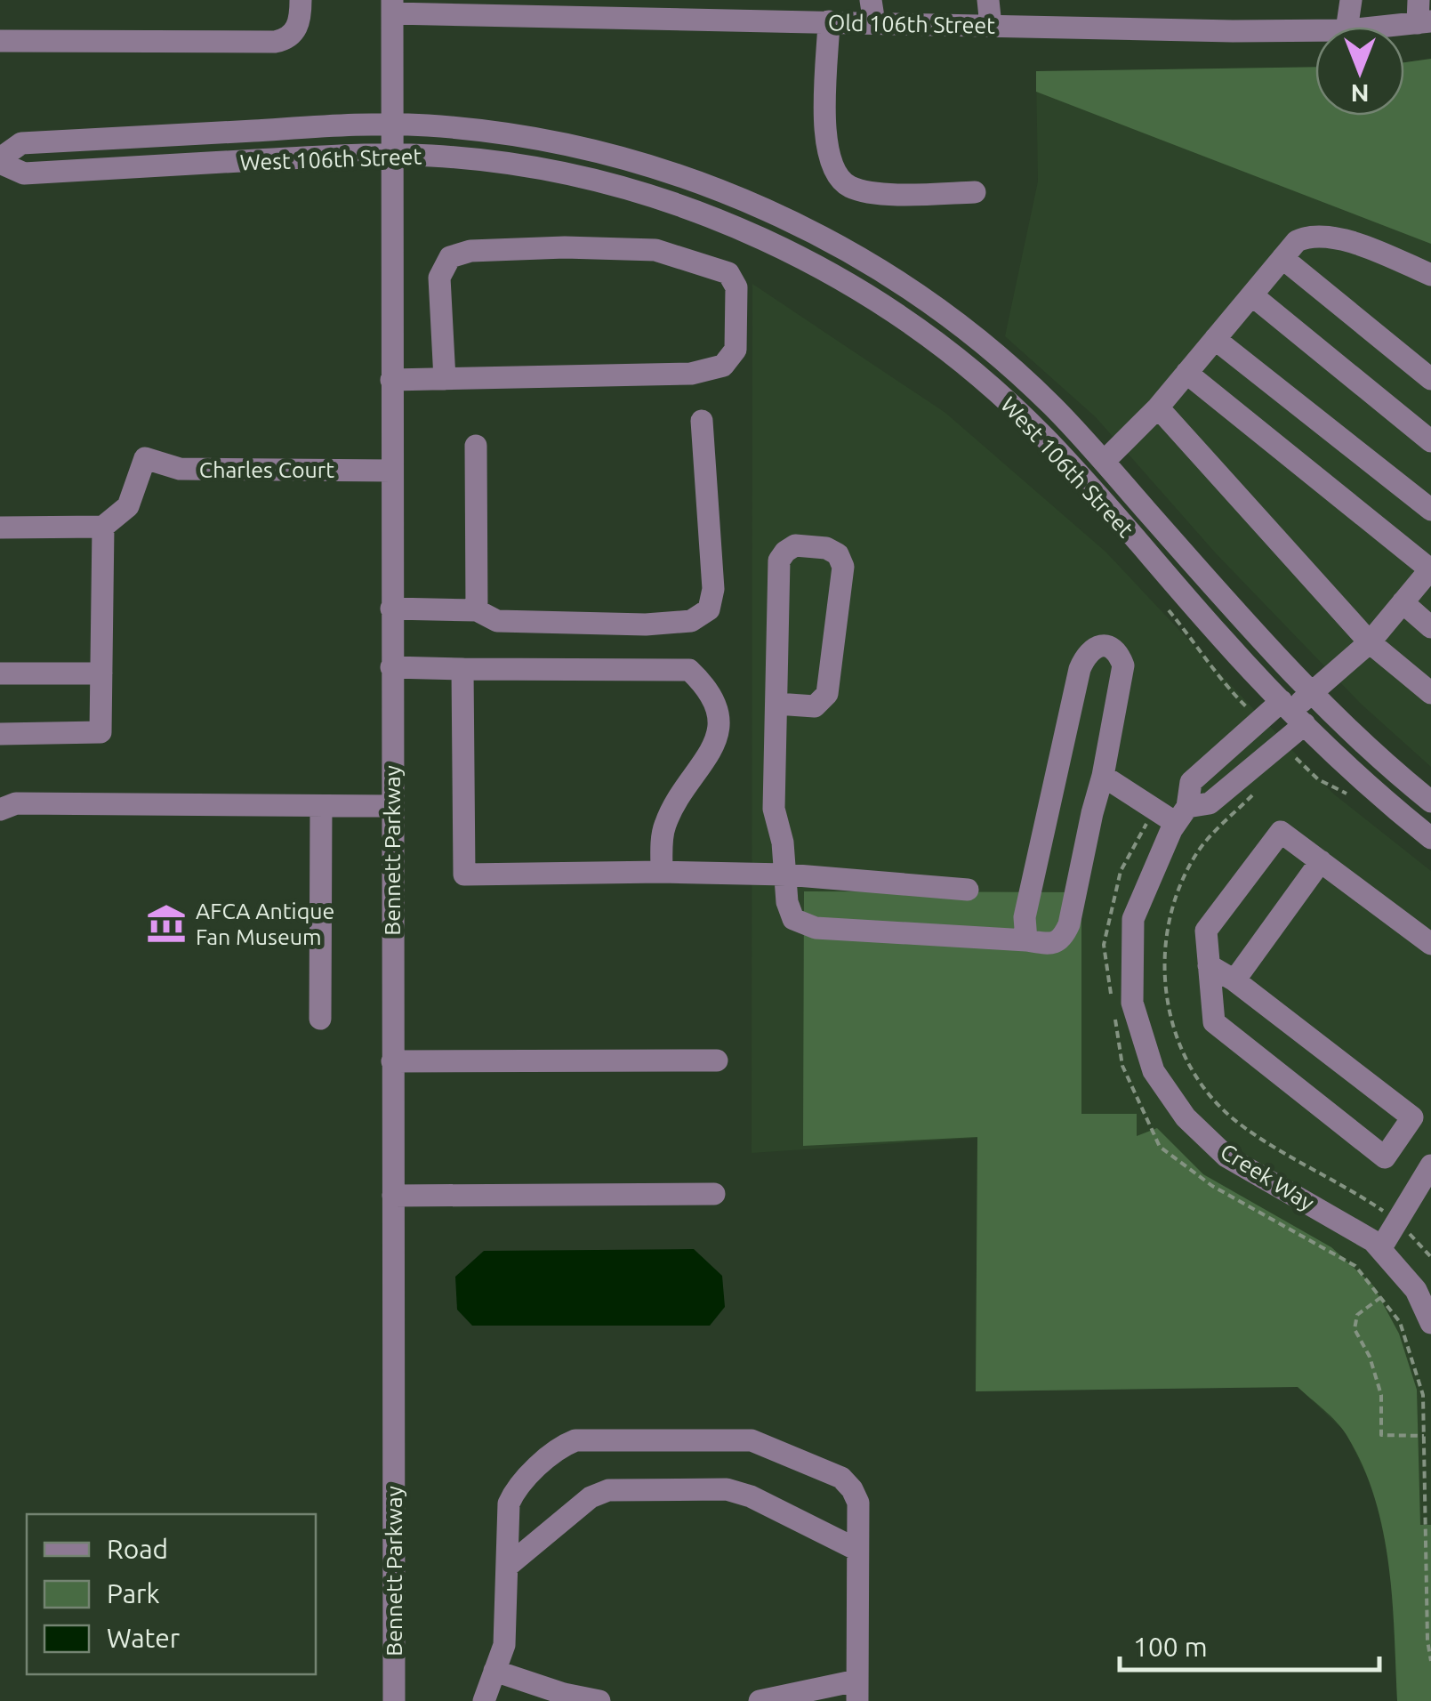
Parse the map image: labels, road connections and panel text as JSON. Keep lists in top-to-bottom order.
{
  "streets": {
    "street": [
      "Old 106th Street",
      "West 106th Street",
      "Charles Court",
      "Bennett Parkway",
      "Creek Way"
    ]
  },
  "crossings": [
    ["Old 106th Street", "Bennett Parkway"],
    ["West 106th Street", "Bennett Parkway"],
    ["West 106th Street", "Creek Way"],
    ["Charles Court", "Bennett Parkway"]
  ],
  "places": {
    "museum": ["AFCA Antique Fan Museum"]
  },
  "legend": ["Road", "Park", "Water"],
  "scale_bar": "100 m",
  "north": "bottom"
}
